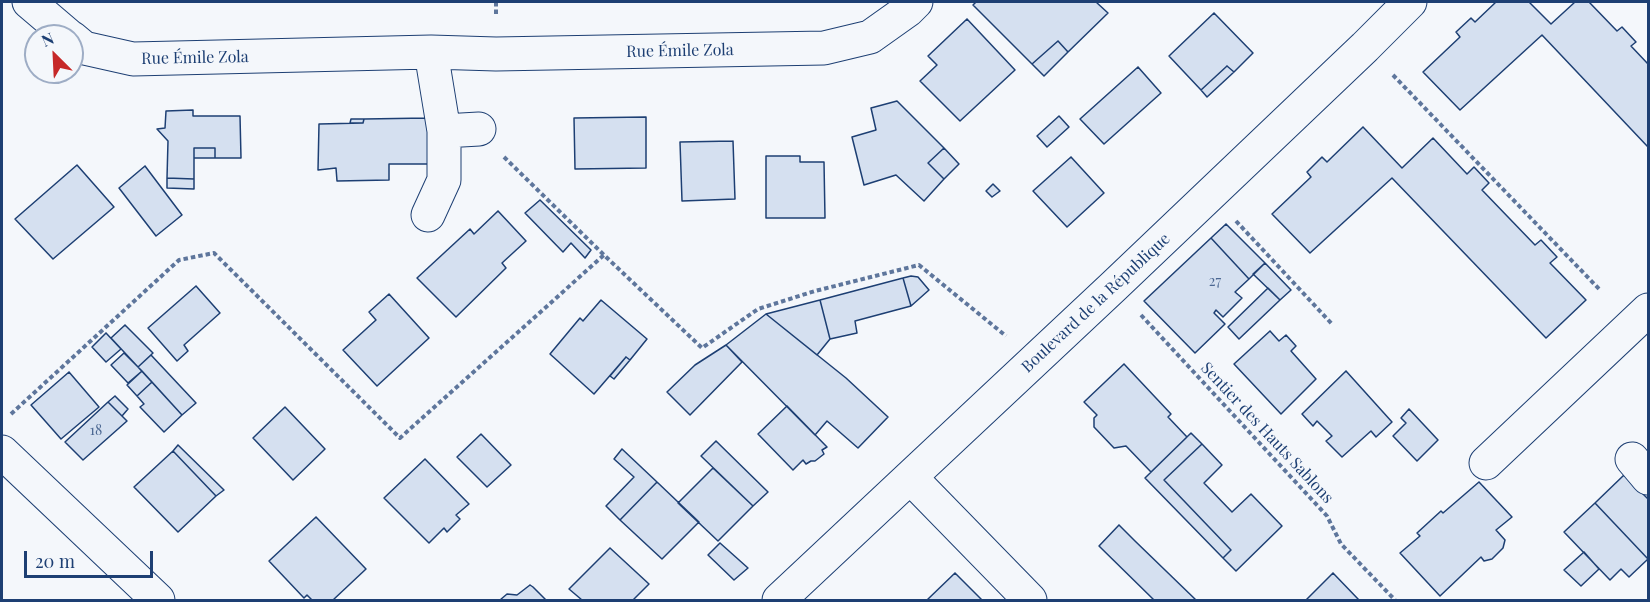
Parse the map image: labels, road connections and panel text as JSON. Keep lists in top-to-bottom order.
{
  "streets": {
    "street": ["Rue Émile Zola", "Boulevard de la République"],
    "path": ["Sentier des Hauts Sablons"]
  },
  "crossings": [
    ["Boulevard de la République", "Sentier des Hauts Sablons"]
  ],
  "house_numbers": ["27", "18"],
  "scale_bar": "20 m",
  "north": "top left"
}
